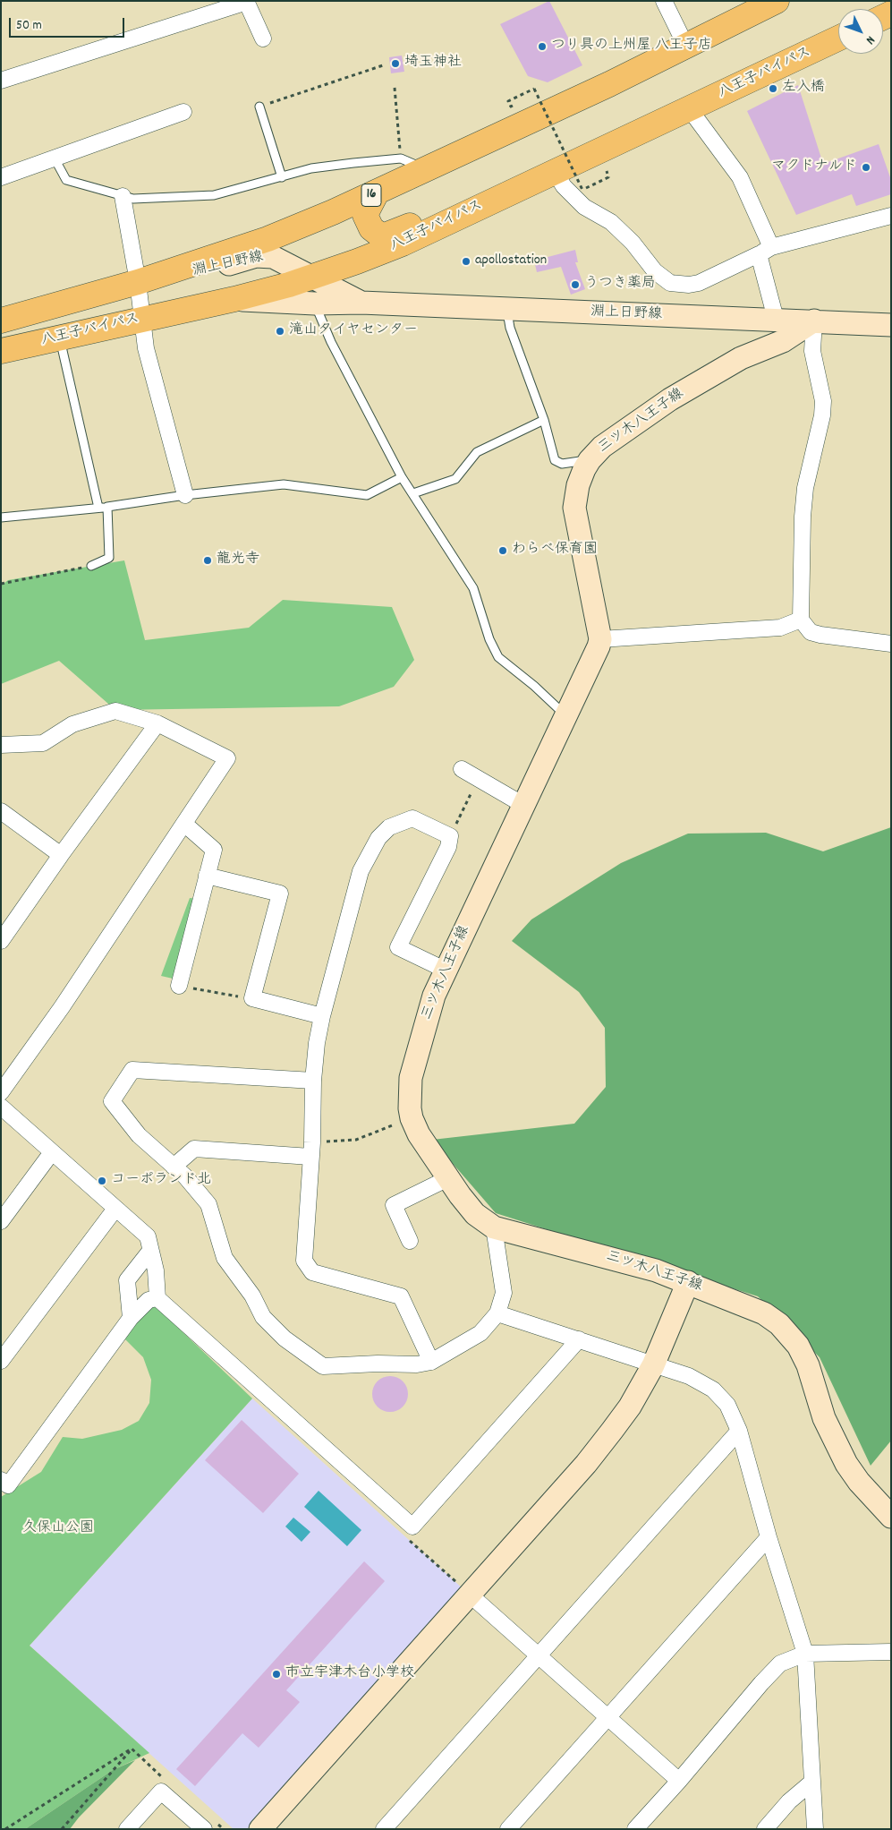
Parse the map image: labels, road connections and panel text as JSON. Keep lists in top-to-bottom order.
{
  "streets": {
    "highway": ["八王子バイパス", "16"],
    "main road": ["淵上日野線", "三ツ木八王子線"]
  },
  "crossings": [
    ["八王子バイパス", "淵上日野線"],
    ["16", "淵上日野線"],
    ["淵上日野線", "三ツ木八王子線"]
  ],
  "parks": ["久保山公園"],
  "places": [
    "つり具の上州屋 八王子店",
    "埼玉神社",
    "左入橋",
    "マクドナルド",
    "apollostation",
    "うつき薬局",
    "滝山タイヤセンター",
    "わらべ保育園",
    "龍光寺",
    "コーポランド北",
    "市立宇津木台小学校"
  ],
  "scale_bar": "50 m",
  "north": "bottom right"
}
